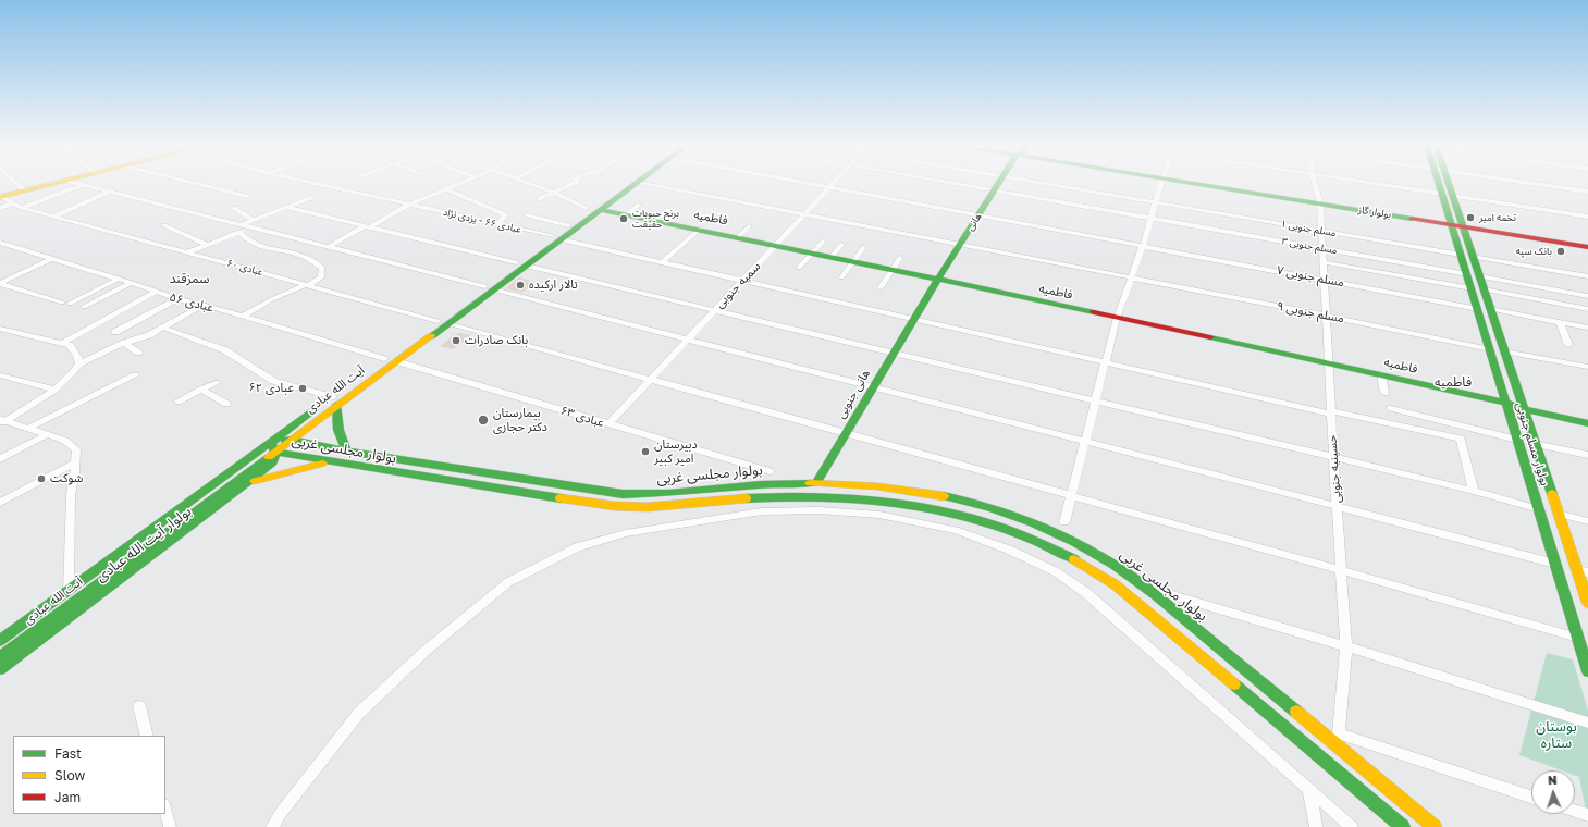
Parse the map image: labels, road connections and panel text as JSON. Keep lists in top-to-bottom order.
{
  "streets": {
    "main road": [
      "بولوار گاز",
      "فاطمیه",
      "هانی",
      "آیت الله عبادی",
      "هانی جنوبی",
      "بولوار مسلم جنوبی",
      "بولوار مجلسی غربی",
      "بولوار آیت الله عبادی"
    ],
    "street": [
      "عبادی ۶۶ - یزدی نژاد",
      "۱ مسلم جنوبی",
      "مسلم جنوبی ۳",
      "عبادی ۶۰",
      "مسلم جنوبی ۷",
      "سمیه جنوبی",
      "عبادی ۵۶",
      "مسلم جنوبی ۹",
      "عبادی ۶۳",
      "حسینیه جنوبی"
    ]
  },
  "crossings": [
    ["بولوار گاز", "بولوار مسلم جنوبی"],
    ["بولوار گاز", "حسینیه جنوبی"],
    ["فاطمیه", "هانی"],
    ["فاطمیه", "سمیه جنوبی"],
    ["فاطمیه", "آیت الله عبادی"],
    ["فاطمیه", "هانی جنوبی"],
    ["فاطمیه", "بولوار مسلم جنوبی"],
    ["فاطمیه", "حسینیه جنوبی"],
    ["عبادی ۶۶ - یزدی نژاد", "سمیه جنوبی"],
    ["عبادی ۶۶ - یزدی نژاد", "آیت الله عبادی"],
    ["عبادی ۶۶ - یزدی نژاد", "هانی جنوبی"],
    ["عبادی ۶۶ - یزدی نژاد", "حسینیه جنوبی"],
    ["هانی", "مسلم جنوبی ۳"],
    ["هانی", "مسلم جنوبی ۷"],
    ["هانی", "مسلم جنوبی ۹"],
    ["هانی", "هانی جنوبی"],
    ["۱ مسلم جنوبی", "بولوار مسلم جنوبی"],
    ["۱ مسلم جنوبی", "حسینیه جنوبی"],
    ["مسلم جنوبی ۳", "بولوار مسلم جنوبی"],
    ["مسلم جنوبی ۳", "حسینیه جنوبی"],
    ["عبادی ۶۰", "سمیه جنوبی"],
    ["عبادی ۶۰", "آیت الله عبادی"],
    ["عبادی ۶۰", "هانی جنوبی"],
    ["عبادی ۶۰", "بولوار مسلم جنوبی"],
    ["عبادی ۶۰", "حسینیه جنوبی"],
    ["مسلم جنوبی ۷", "سمیه جنوبی"],
    ["مسلم جنوبی ۷", "بولوار مسلم جنوبی"],
    ["مسلم جنوبی ۷", "حسینیه جنوبی"],
    ["سمیه جنوبی", "مسلم جنوبی ۹"],
    ["سمیه جنوبی", "عبادی ۶۳"],
    ["عبادی ۵۶", "آیت الله عبادی"],
    ["مسلم جنوبی ۹", "بولوار مسلم جنوبی"],
    ["مسلم جنوبی ۹", "حسینیه جنوبی"],
    ["آیت الله عبادی", "عبادی ۶۳"],
    ["آیت الله عبادی", "بولوار مجلسی غربی"],
    ["آیت الله عبادی", "بولوار آیت الله عبادی"],
    ["هانی جنوبی", "بولوار مجلسی غربی"],
    ["بولوار مجلسی غربی", "بولوار آیت الله عبادی"]
  ],
  "districts": ["سمزقند", "فاطمیه"],
  "parks": ["بوستان ستاره"],
  "places": [
    "تخمه امیر",
    "برنج حبوبات حقیقت",
    "بانک سپه",
    "تالار ارکیده",
    "بانک صادرات",
    "عبادی ۶۲",
    "بیمارستان دکتر حجازی",
    "دبیرستان امیر کبیر",
    "شوكت"
  ],
  "legend": ["Fast", "Slow", "Jam"],
  "north": "top"
}
